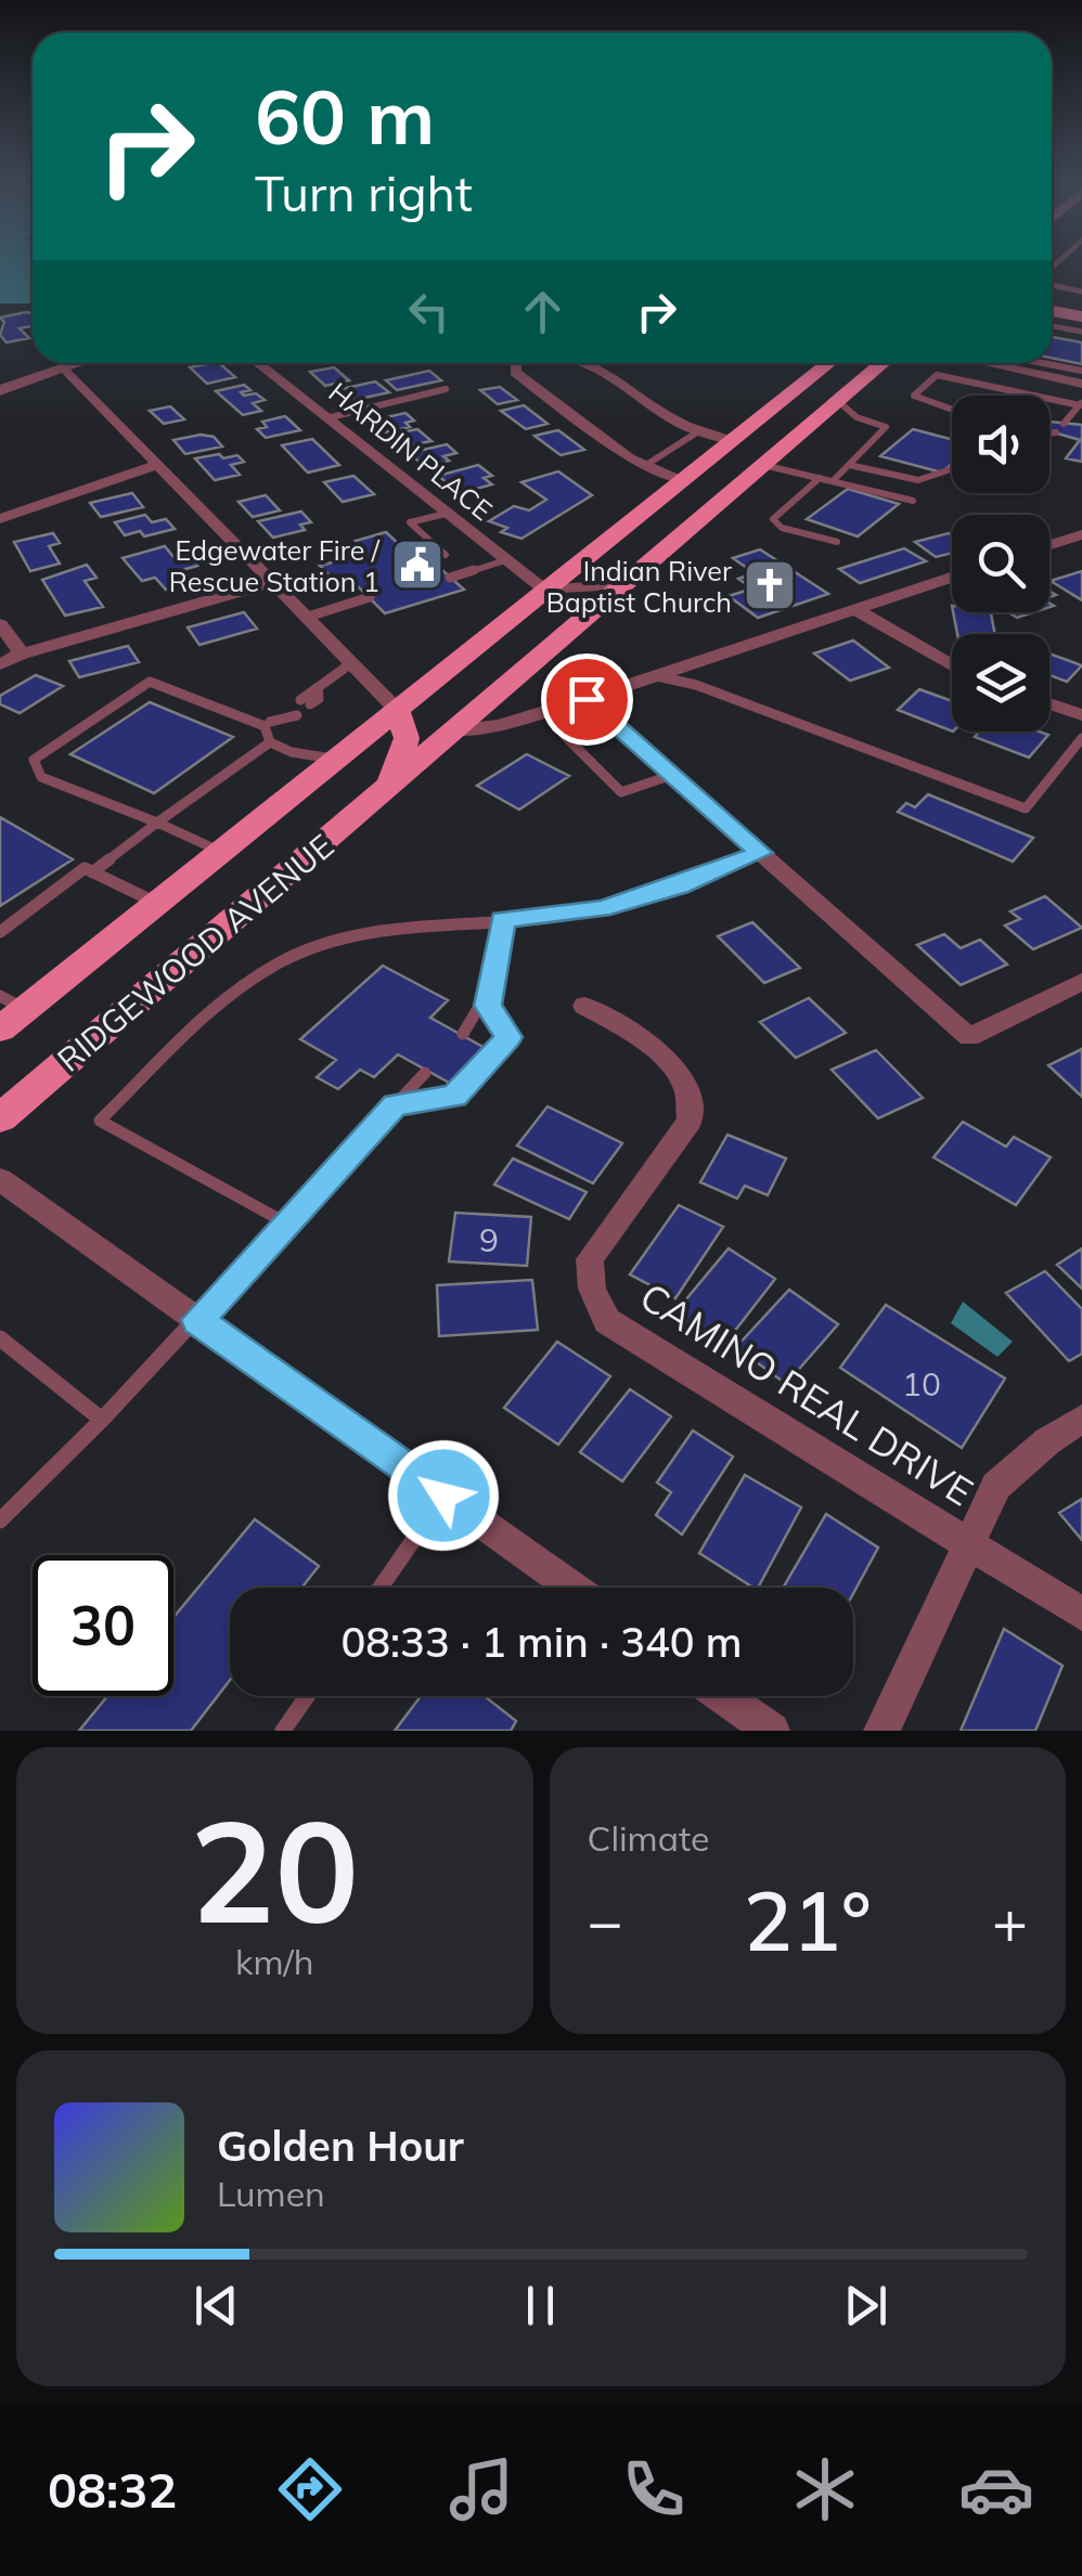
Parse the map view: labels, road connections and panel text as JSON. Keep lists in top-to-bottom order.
{
  "streets": {
    "main road": ["RIDGEWOOD AVENUE"],
    "street": ["HARDIN PLACE", "CAMINO REAL DRIVE"]
  },
  "crossings": [
    ["HARDIN PLACE", "RIDGEWOOD AVENUE"]
  ],
  "places": {
    "public building": ["Edgewater Fire / Rescue Station 1"],
    "church": ["Indian River Baptist Church"]
  },
  "house_numbers": ["9", "10"],
  "page": {
    "turn": ["60 m", "Turn right"],
    "limit": "30",
    "trip": "08:33 · 1 min · 340 m",
    "tile": [
      ["20", "km/h"],
      "Climate"
    ],
    "heat": ["−", "21°", "+"],
    "song": ["Golden Hour", "Lumen"],
    "tabs": "08:32"
  }
}
